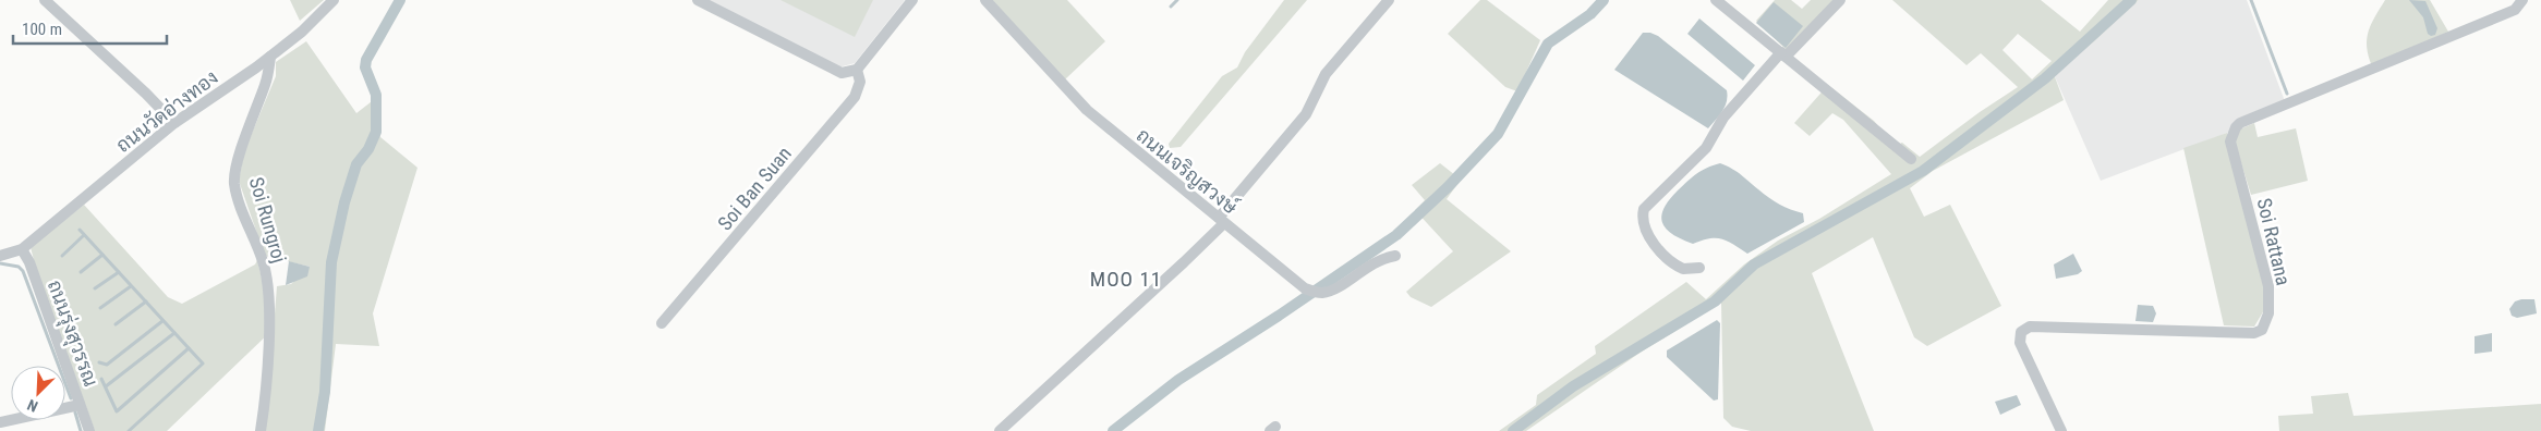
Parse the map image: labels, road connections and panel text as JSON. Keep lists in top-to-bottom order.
{
  "streets": {
    "street": [
      "ถนนวัดอ่างทอง",
      "ถนนเจริญสวงษ์",
      "Soi Ban Suan",
      "Soi Rungroj",
      "Soi Rattana",
      "ถนนรุ่งสุวรรณ"
    ]
  },
  "crossings": [
    ["ถนนวัดอ่างทอง", "Soi Rungroj"],
    ["ถนนวัดอ่างทอง", "ถนนรุ่งสุวรรณ"]
  ],
  "districts": ["MOO 11"],
  "scale_bar": "100 m",
  "north": "bottom left"
}
